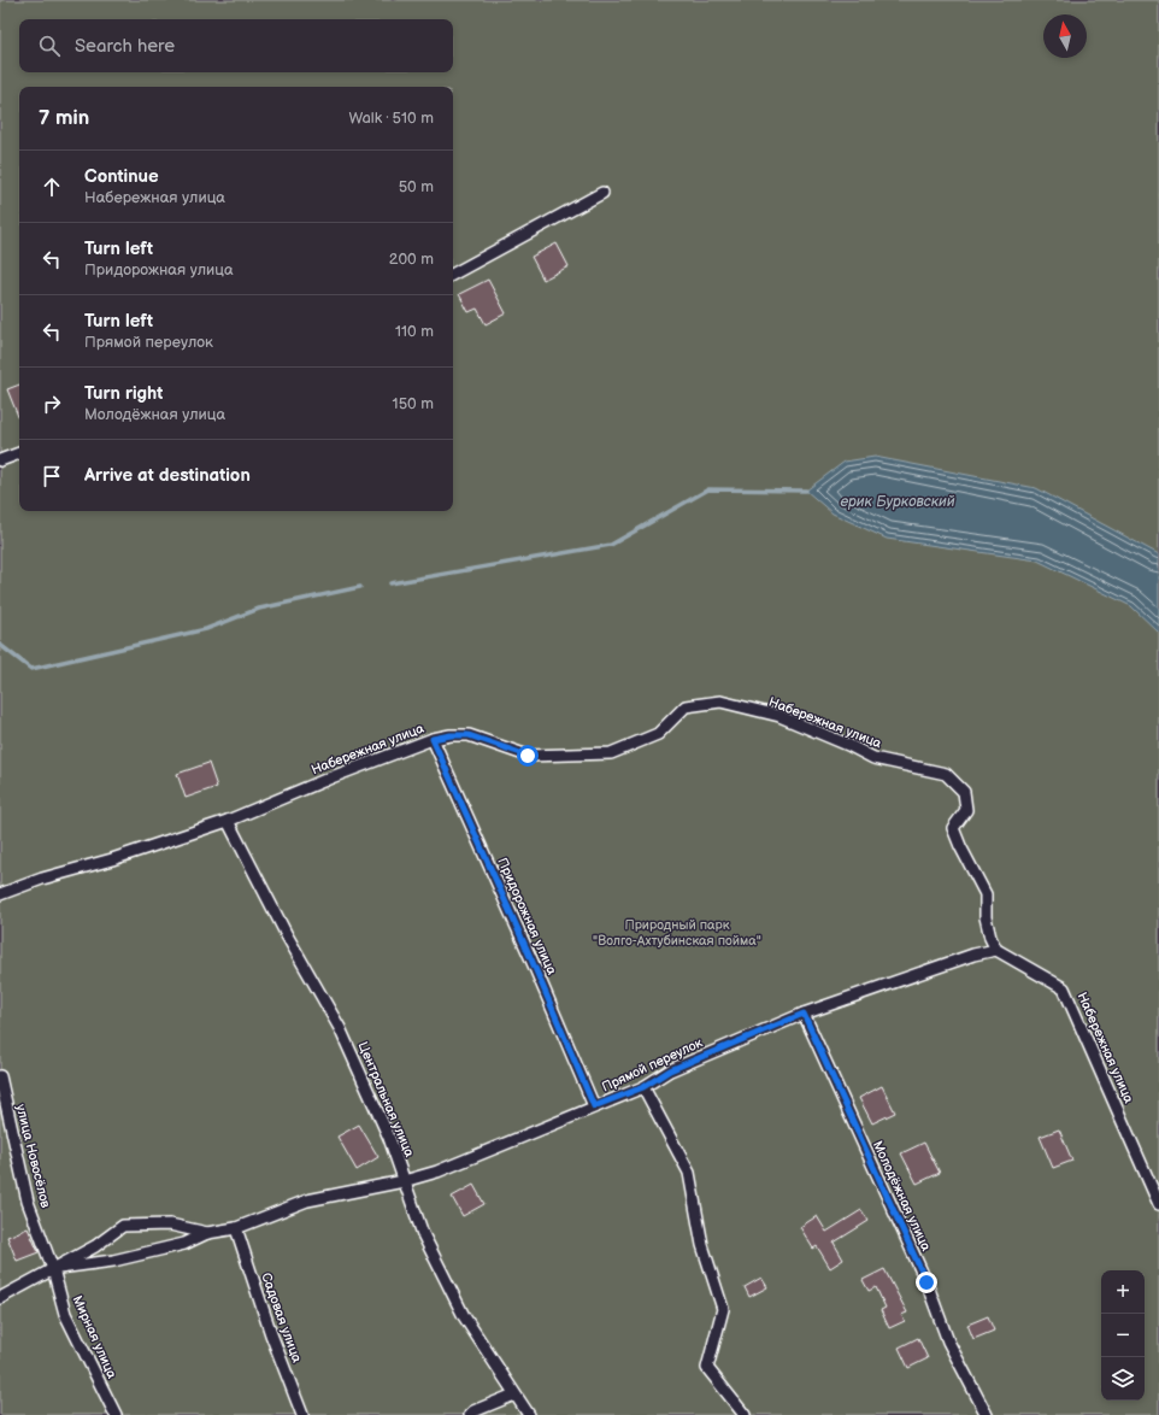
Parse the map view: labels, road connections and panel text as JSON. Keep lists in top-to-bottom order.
{
  "streets": {
    "street": [
      "Набережная улица",
      "Придорожная улица",
      "Прямой переулок",
      "Центральная улица",
      "улица Новосёлов",
      "Молодёжная улица",
      "Садовая улица",
      "Мирная улица"
    ]
  },
  "crossings": [
    ["Набережная улица", "Придорожная улица"],
    ["Набережная улица", "Прямой переулок"],
    ["Набережная улица", "Центральная улица"],
    ["Придорожная улица", "Прямой переулок"],
    ["Прямой переулок", "Центральная улица"],
    ["Прямой переулок", "улица Новосёлов"],
    ["Прямой переулок", "Молодёжная улица"],
    ["Прямой переулок", "Садовая улица"],
    ["Прямой переулок", "Мирная улица"],
    ["улица Новосёлов", "Мирная улица"]
  ],
  "water": ["ерик Бурковский"],
  "parks": ["Природный парк \"Волго-Ахтубинская пойма\""],
  "north": "top",
  "page": {
    "search": "Search here",
    "heading": ["7 min", "Walk · 510 m"],
    "list": [
      ["Continue", "Набережная улица", "50 m"],
      ["Turn left", "Придорожная улица", "200 m"],
      ["Turn left", "Прямой переулок", "110 m"],
      ["Turn right", "Молодёжная улица", "150 m"],
      "Arrive at destination"
    ],
    "map_buttons": ["+", "−"]
  }
}
